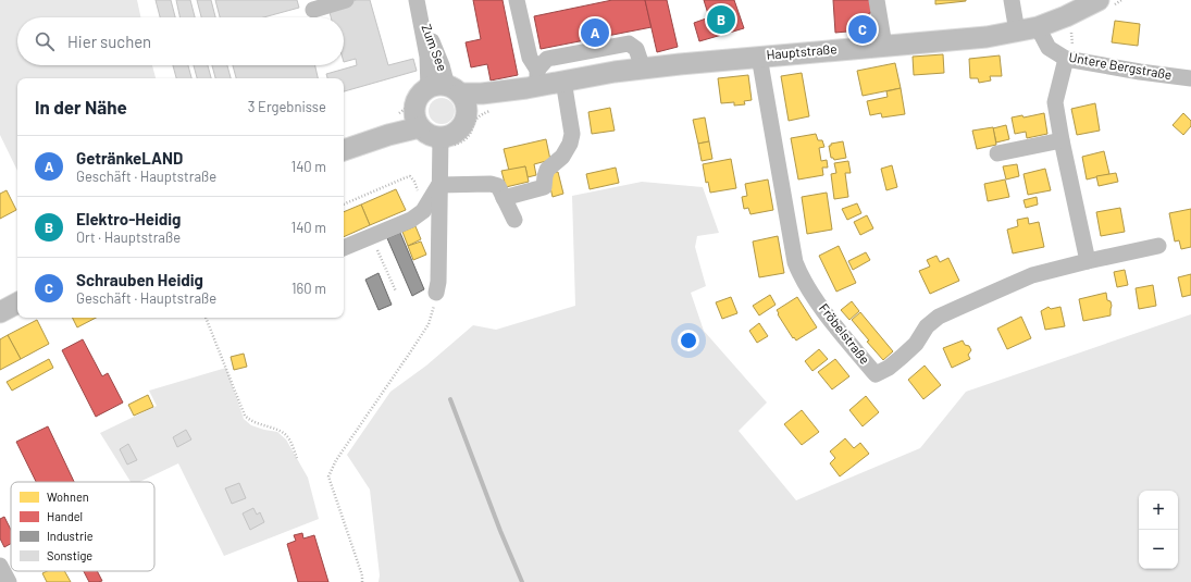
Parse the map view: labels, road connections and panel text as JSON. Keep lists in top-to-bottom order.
{
  "streets": {
    "main road": ["Hauptstraße"],
    "street": ["Zum See", "Untere Bergstraße", "Fröbelstraße"]
  },
  "crossings": [
    ["Zum See", "Hauptstraße"],
    ["Hauptstraße", "Untere Bergstraße"],
    ["Hauptstraße", "Fröbelstraße"]
  ],
  "legend": [
    "Wohnen",
    "Handel",
    "Industrie",
    "Sonstige"
  ],
  "page": {
    "pins": ["B", "C", "A"],
    "search": "Hier suchen",
    "heading": ["In der Nähe", "3 Ergebnisse"],
    "list": [
      {
        "mark": "A",
        "name": "GetränkeLAND",
        "note": "Geschäft · Hauptstraße",
        "value": "140 m"
      },
      {
        "mark": "B",
        "name": "Elektro-Heidig",
        "note": "Ort · Hauptstraße",
        "value": "140 m"
      },
      {
        "mark": "C",
        "name": "Schrauben Heidig",
        "note": "Geschäft · Hauptstraße",
        "value": "160 m"
      }
    ],
    "map_buttons": ["+", "−"]
  }
}
